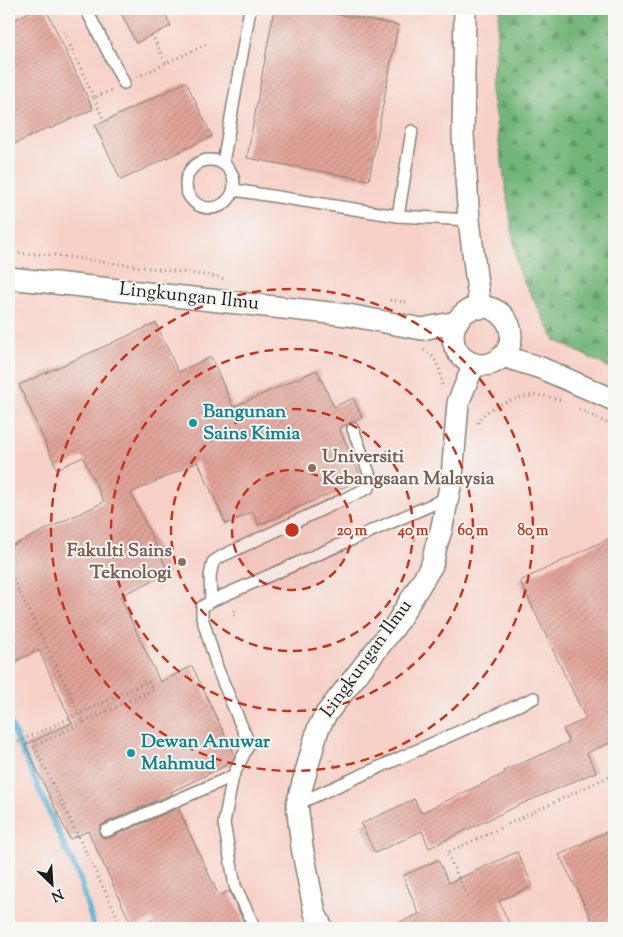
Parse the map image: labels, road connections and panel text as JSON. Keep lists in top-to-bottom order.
{
  "streets": {
    "street": ["Lingkungan Ilmu"]
  },
  "places": [
    "Bangunan Sains Kimia",
    "Universiti Kebangsaan Malaysia",
    "Fakulti Sains Teknologi",
    "Dewan Anuwar Mahmud"
  ],
  "north": "bottom right",
  "rings": [
    "20 m",
    "40 m",
    "60 m",
    "80 m"
  ]
}
